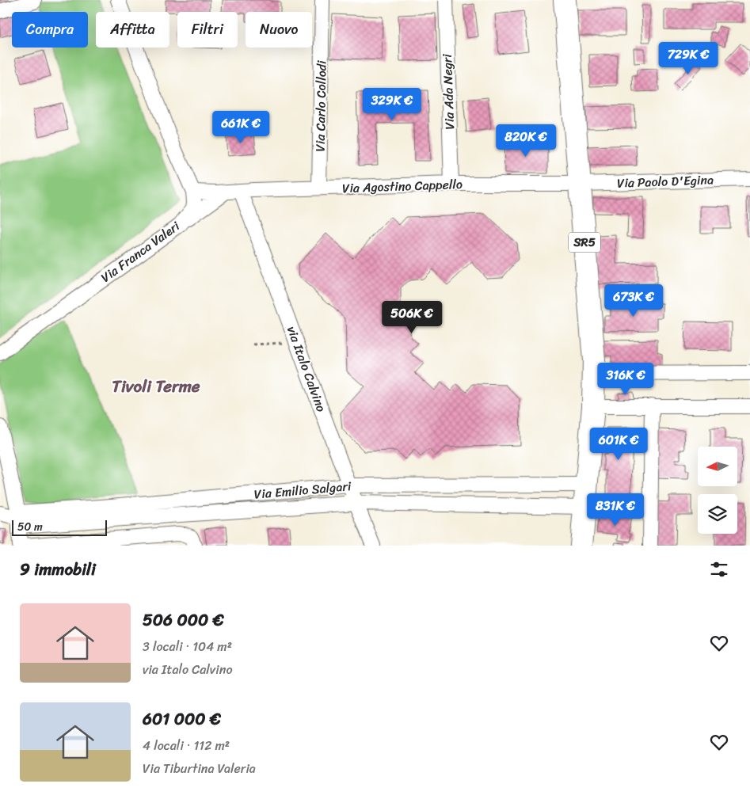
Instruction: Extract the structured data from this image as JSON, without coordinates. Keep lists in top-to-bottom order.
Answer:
{
  "streets": {
    "main road": ["SR5"],
    "street": [
      "Via Ada Negri",
      "Via Carlo Collodi",
      "Via Paolo D'Egina",
      "Via Agostino Cappello",
      "Via Franca Valeri",
      "via Italo Calvino",
      "Via Emilio Salgari"
    ]
  },
  "crossings": [
    ["Via Ada Negri", "Via Agostino Cappello"],
    ["Via Carlo Collodi", "Via Agostino Cappello"],
    ["Via Paolo D'Egina", "Via Agostino Cappello"],
    ["Via Paolo D'Egina", "SR5"],
    ["Via Agostino Cappello", "SR5"],
    ["Via Agostino Cappello", "Via Franca Valeri"],
    ["Via Agostino Cappello", "via Italo Calvino"],
    ["SR5", "Via Emilio Salgari"],
    ["via Italo Calvino", "Via Emilio Salgari"]
  ],
  "districts": ["Tivoli Terme"],
  "scale_bar": "50 m",
  "north": "left",
  "page": {
    "chip": [
      "Compra",
      "Affitta",
      "Filtri",
      "Nuovo"
    ],
    "price": [
      "729K €",
      "329K €",
      "661K €",
      "820K €",
      "673K €",
      "506K €",
      "316K €",
      "601K €",
      "831K €"
    ],
    "scale": "50 m",
    "heading": "9 immobili",
    "list": [
      {
        "name": "506 000 €",
        "note": "3 locali · 104 m² · via Italo Calvino"
      },
      {
        "name": "601 000 €",
        "note": "4 locali · 112 m² · Via Tiburtina Valeria"
      }
    ]
  }
}
